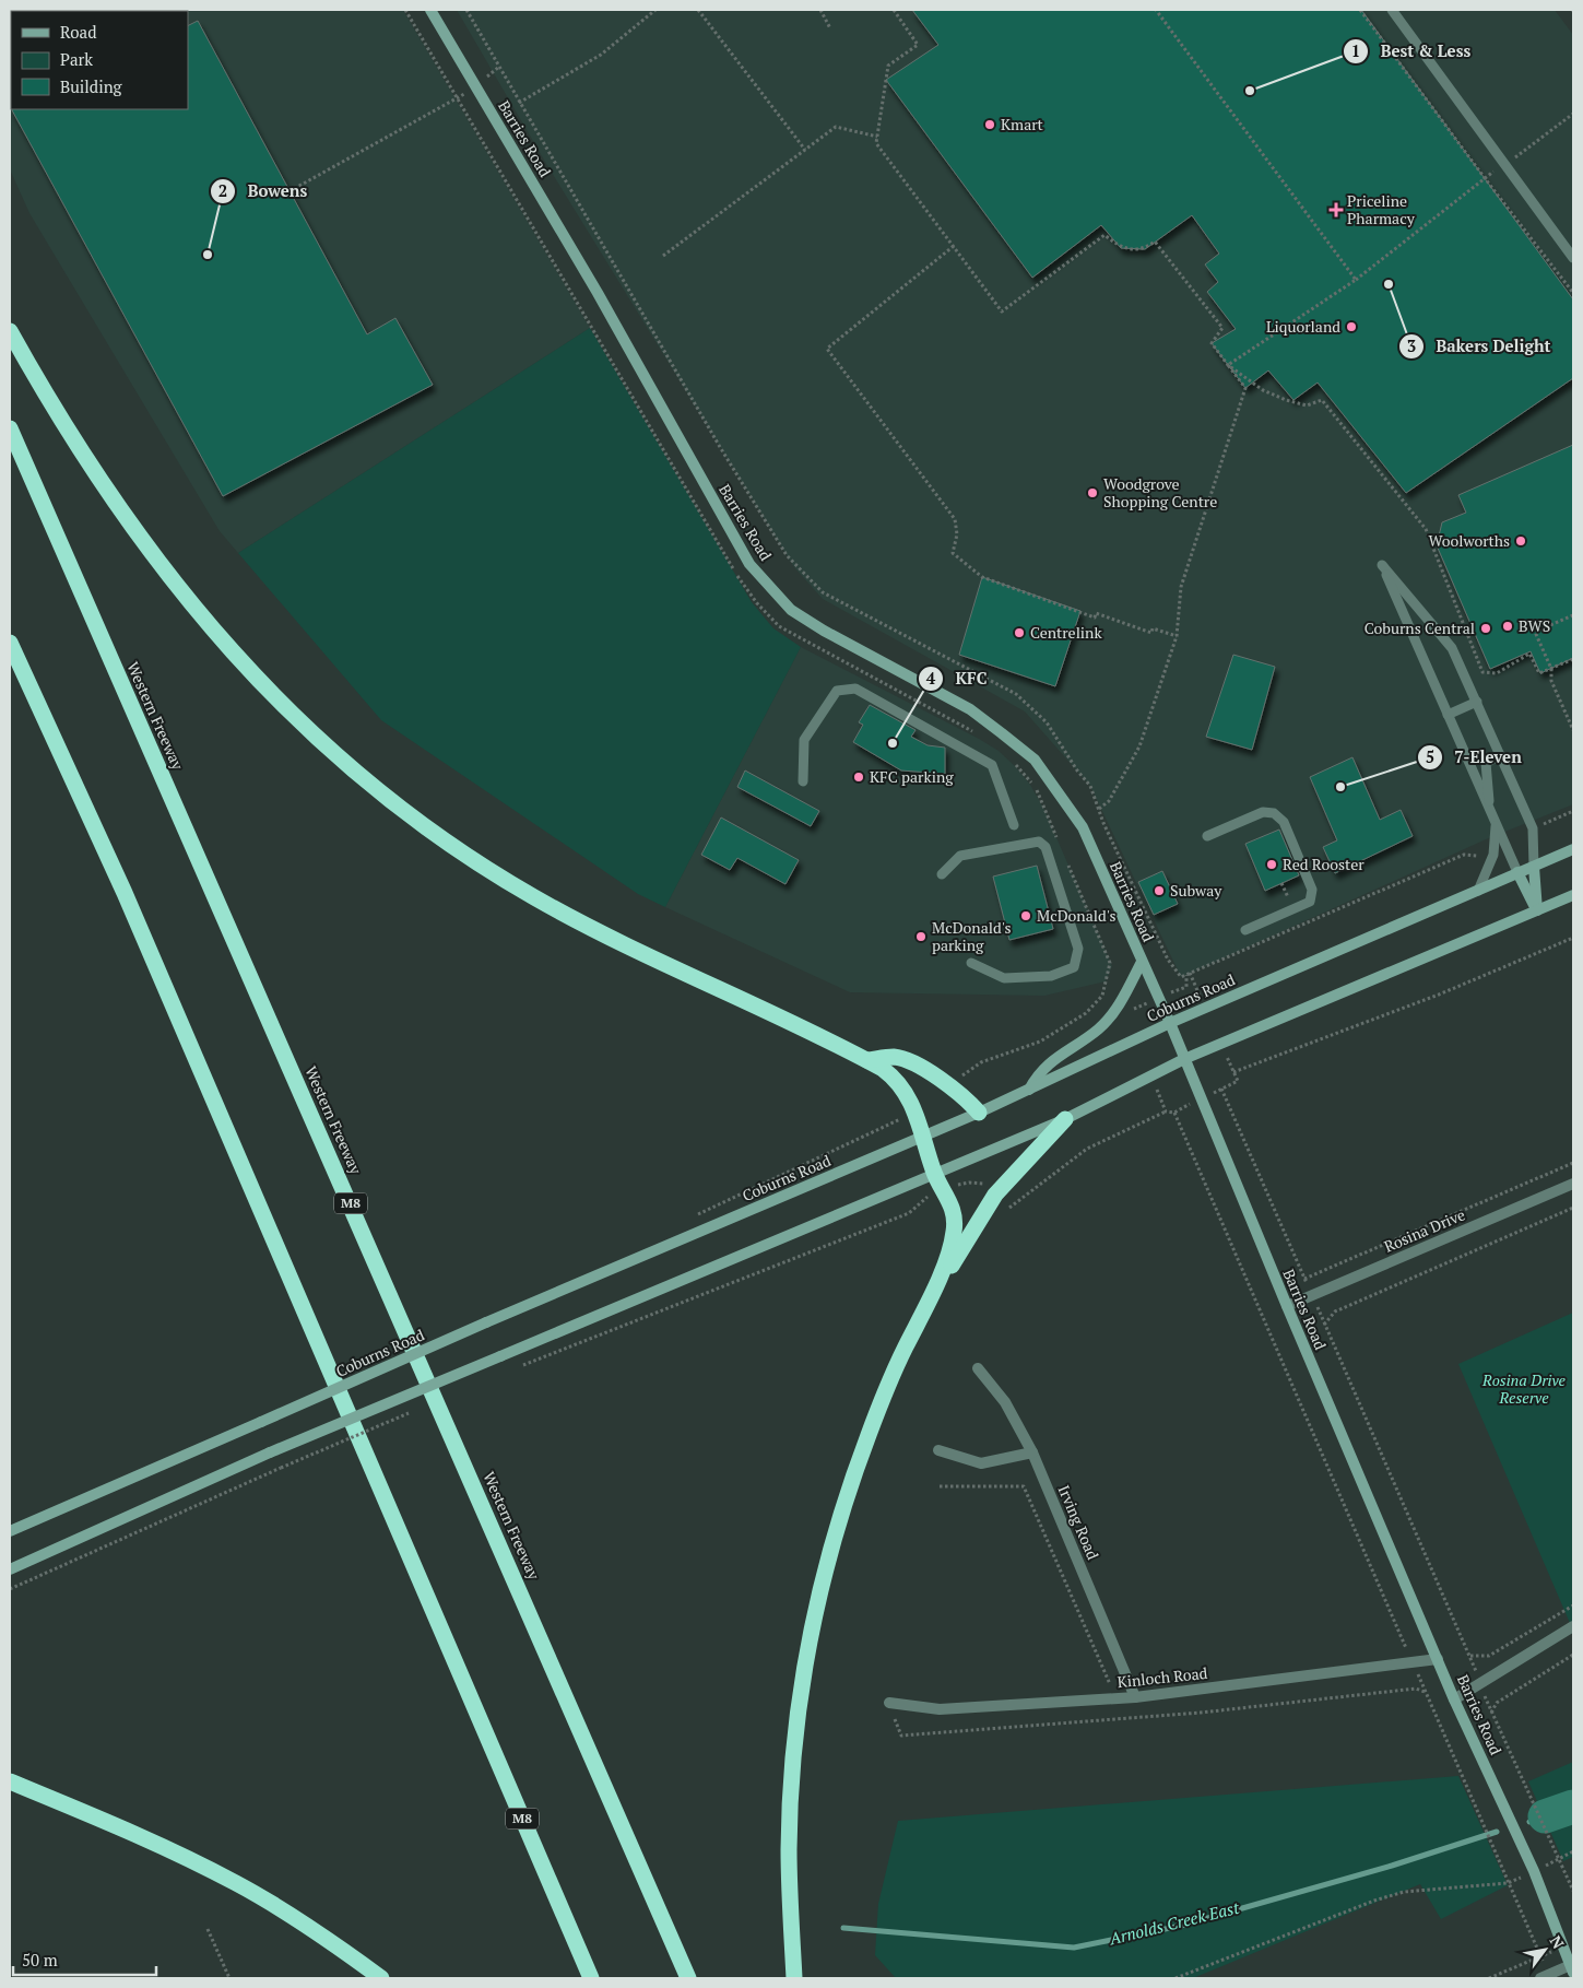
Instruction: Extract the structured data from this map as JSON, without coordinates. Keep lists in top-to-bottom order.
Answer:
{
  "streets": {
    "highway": ["Western Freeway", "M8"],
    "main road": ["Barries Road", "Coburns Road"],
    "street": ["Rosina Drive", "Irving Road", "Kinloch Road"]
  },
  "crossings": [
    ["Barries Road", "Coburns Road"],
    ["Barries Road", "Rosina Drive"],
    ["Barries Road", "Kinloch Road"],
    ["Irving Road", "Kinloch Road"]
  ],
  "water": ["Arnolds Creek East"],
  "parks": ["Rosina Drive Reserve"],
  "places": {
    "other": [
      "Best & Less",
      "Kmart",
      "Bowens",
      "Bakers Delight",
      "Liquorland",
      "Woodgrove Shopping Centre",
      "Woolworths",
      "BWS",
      "Coburns Central",
      "Centrelink",
      "KFC",
      "KFC parking",
      "7-Eleven",
      "Red Rooster",
      "Subway",
      "McDonald's",
      "McDonald's parking"
    ],
    "health": ["Priceline Pharmacy"]
  },
  "legend": ["Road", "Park", "Building"],
  "scale_bar": "50 m",
  "north": "top right"
}
